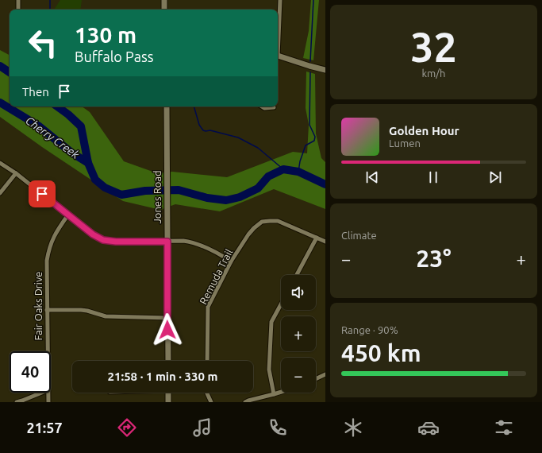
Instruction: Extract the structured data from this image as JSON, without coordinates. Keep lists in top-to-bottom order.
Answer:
{
  "streets": {
    "street": ["Jones Road", "Remuda Trail", "Fair Oaks Drive"]
  },
  "water": ["Cherry Creek"],
  "page": {
    "tile": [
      ["32", "km/h"],
      "Climate",
      ["Range · 90%", "450 km"]
    ],
    "turn": ["130 m", "Buffalo Pass"],
    "then": "Then",
    "song": ["Golden Hour", "Lumen"],
    "heat": ["−", "23°", "+"],
    "map_buttons": ["+", "−"],
    "limit": "40",
    "trip": "21:58 · 1 min · 330 m",
    "tabs": "21:57"
  }
}
